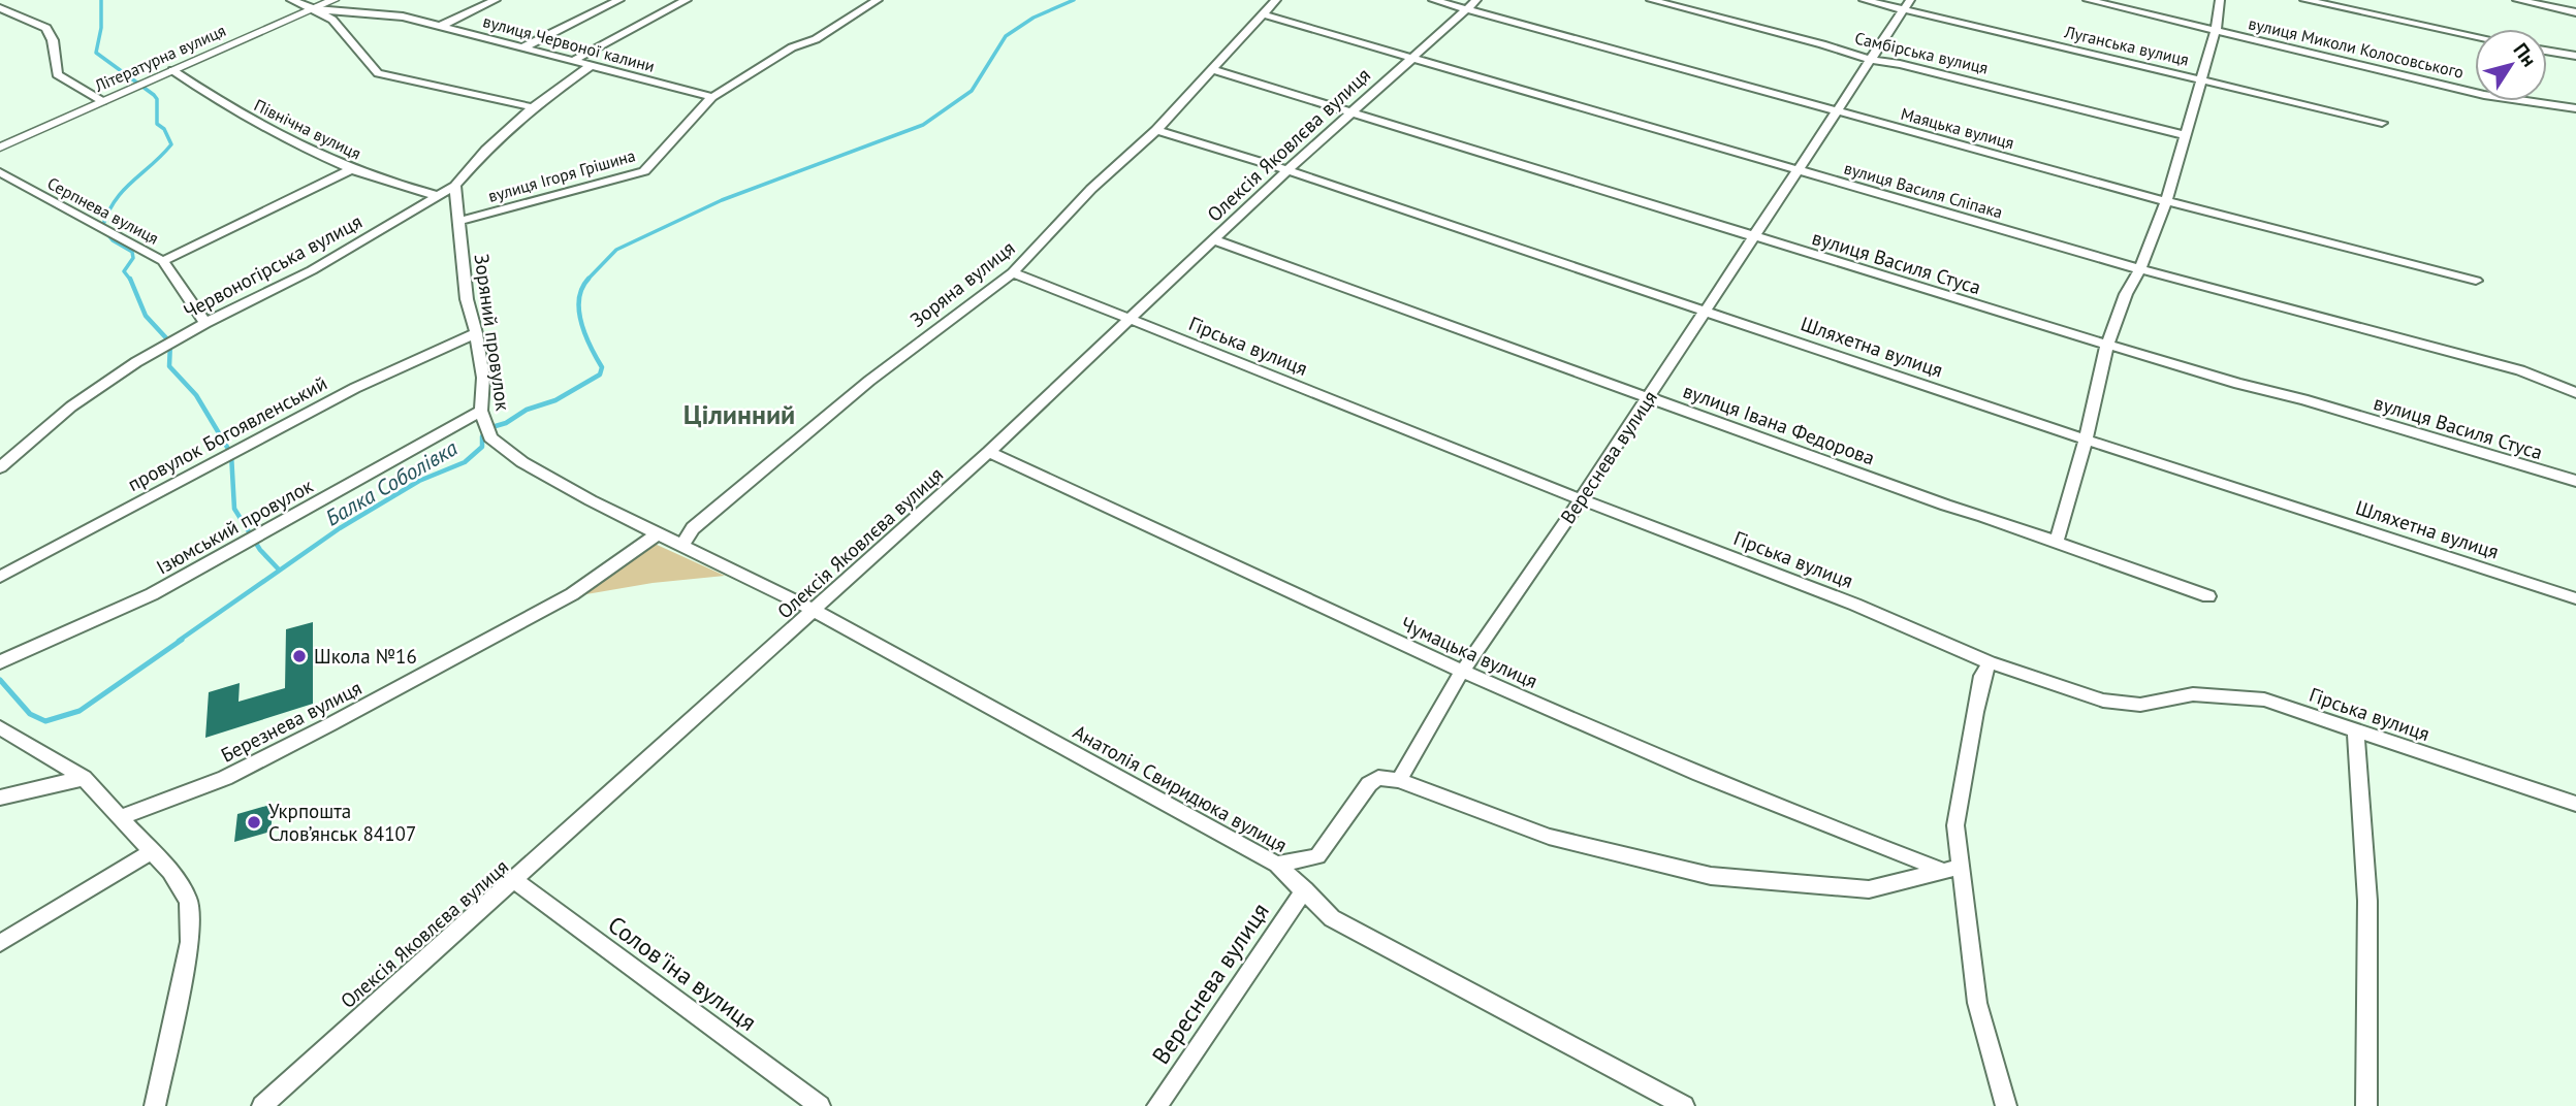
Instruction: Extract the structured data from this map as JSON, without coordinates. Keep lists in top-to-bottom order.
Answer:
{
  "streets": {
    "street": [
      "вулиця Червоної калини",
      "Луганська вулиця",
      "вулиця Миколи Колосовського",
      "Самбірська вулиця",
      "Літературна вулиця",
      "Маяцька вулиця",
      "Північна вулиця",
      "Олексія Яковлєва вулиця",
      "вулиця Ігоря Грішина",
      "вулиця Василя Сліпака",
      "Серпнева вулиця",
      "вулиця Василя Стуса",
      "Червоногірська вулиця",
      "Зоряна вулиця",
      "Зоряний провулок",
      "Гірська вулиця",
      "Шляхетна вулиця",
      "вулиця Івана Федорова",
      "провулок Богоявленський",
      "Вереснева вулиця",
      "Ізюмський провулок",
      "Чумацька вулиця",
      "Березнева вулиця",
      "Анатолія Свиридюка вулиця",
      "Солов'їна вулиця"
    ]
  },
  "crossings": [
    ["вулиця Червоної калини", "Літературна вулиця"],
    ["вулиця Червоної калини", "вулиця Ігоря Грішина"],
    ["вулиця Червоної калини", "Червоногірська вулиця"],
    ["Луганська вулиця", "Вереснева вулиця"],
    ["Самбірська вулиця", "Вереснева вулиця"],
    ["Літературна вулиця", "Північна вулиця"],
    ["Маяцька вулиця", "Олексія Яковлєва вулиця"],
    ["Маяцька вулиця", "Вереснева вулиця"],
    ["Північна вулиця", "Червоногірська вулиця"],
    ["Олексія Яковлєва вулиця", "вулиця Василя Сліпака"],
    ["Олексія Яковлєва вулиця", "вулиця Василя Стуса"],
    ["Олексія Яковлєва вулиця", "Гірська вулиця"],
    ["Олексія Яковлєва вулиця", "Шляхетна вулиця"],
    ["Олексія Яковлєва вулиця", "вулиця Івана Федорова"],
    ["Олексія Яковлєва вулиця", "Чумацька вулиця"],
    ["Олексія Яковлєва вулиця", "Анатолія Свиридюка вулиця"],
    ["Олексія Яковлєва вулиця", "Солов'їна вулиця"],
    ["вулиця Ігоря Грішина", "Зоряний провулок"],
    ["вулиця Василя Сліпака", "Зоряна вулиця"],
    ["вулиця Василя Сліпака", "Вереснева вулиця"],
    ["Серпнева вулиця", "Червоногірська вулиця"],
    ["вулиця Василя Стуса", "Зоряна вулиця"],
    ["вулиця Василя Стуса", "Вереснева вулиця"],
    ["Червоногірська вулиця", "Зоряний провулок"],
    ["Зоряна вулиця", "Зоряний провулок"],
    ["Зоряна вулиця", "Гірська вулиця"],
    ["Зоряна вулиця", "Шляхетна вулиця"],
    ["Зоряна вулиця", "Анатолія Свиридюка вулиця"],
    ["Зоряний провулок", "провулок Богоявленський"],
    ["Зоряний провулок", "Ізюмський провулок"],
    ["Зоряний провулок", "Березнева вулиця"],
    ["Зоряний провулок", "Анатолія Свиридюка вулиця"],
    ["Гірська вулиця", "Вереснева вулиця"],
    ["Шляхетна вулиця", "Вереснева вулиця"],
    ["вулиця Івана Федорова", "Вереснева вулиця"],
    ["Вереснева вулиця", "Чумацька вулиця"],
    ["Вереснева вулиця", "Анатолія Свиридюка вулиця"]
  ],
  "districts": ["Цілинний"],
  "water": ["Балка Соболівка"],
  "places": ["Школа №16", "Укрпошта Слов’янськ 84107"],
  "north": "top right"
}
